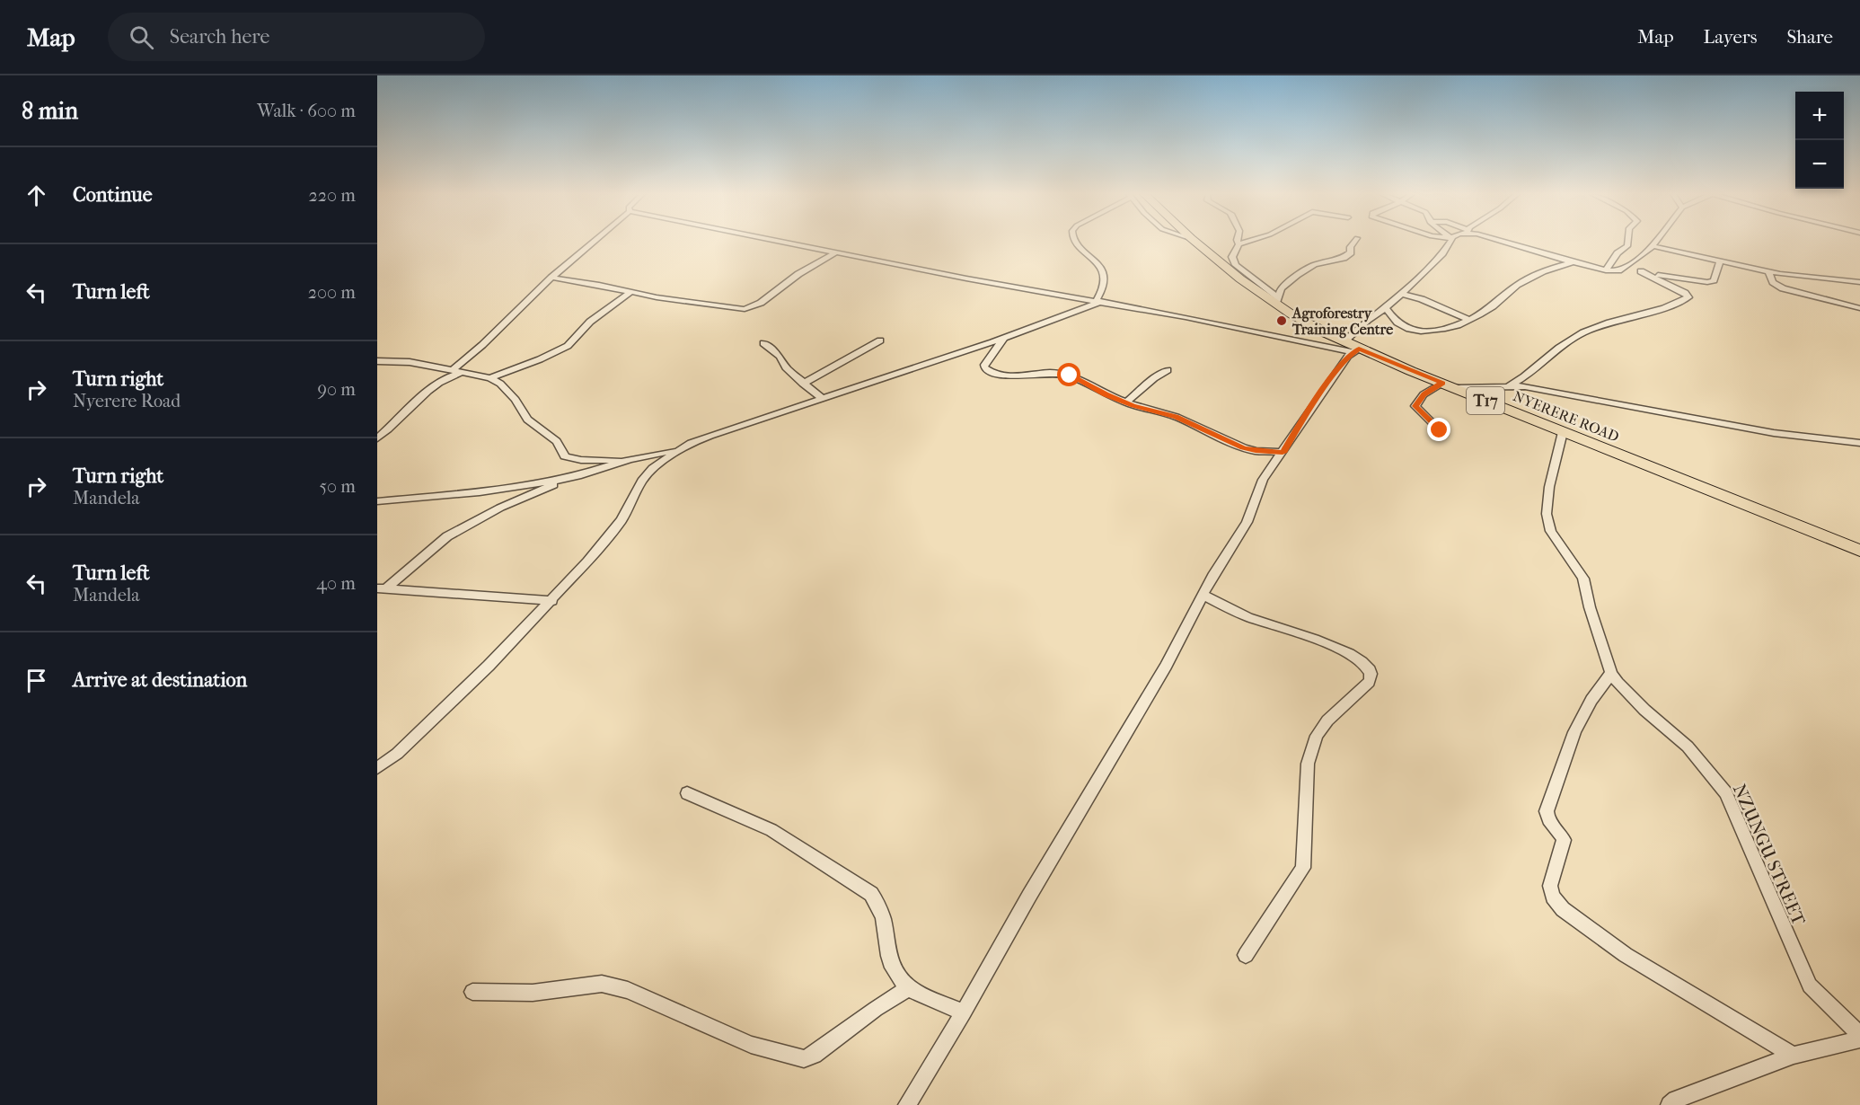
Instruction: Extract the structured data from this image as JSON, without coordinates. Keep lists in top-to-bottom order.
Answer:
{
  "streets": {
    "main road": ["T17", "NYERERE ROAD"],
    "street": ["NZUNGU STREET"]
  },
  "crossings": [
    ["NYERERE ROAD", "NZUNGU STREET"]
  ],
  "places": ["Agroforestry Training Centre"],
  "page": {
    "header": "Map",
    "search": "Search here",
    "nav": ["Map", "Layers", "Share"],
    "heading": ["8 min", "Walk · 600 m"],
    "map_buttons": ["+", "−"],
    "list": [
      ["Continue", "220 m"],
      ["Turn left", "200 m"],
      ["Turn right", "Nyerere Road", "90 m"],
      ["Turn right", "Mandela", "50 m"],
      ["Turn left", "Mandela", "40 m"],
      "Arrive at destination"
    ]
  }
}
